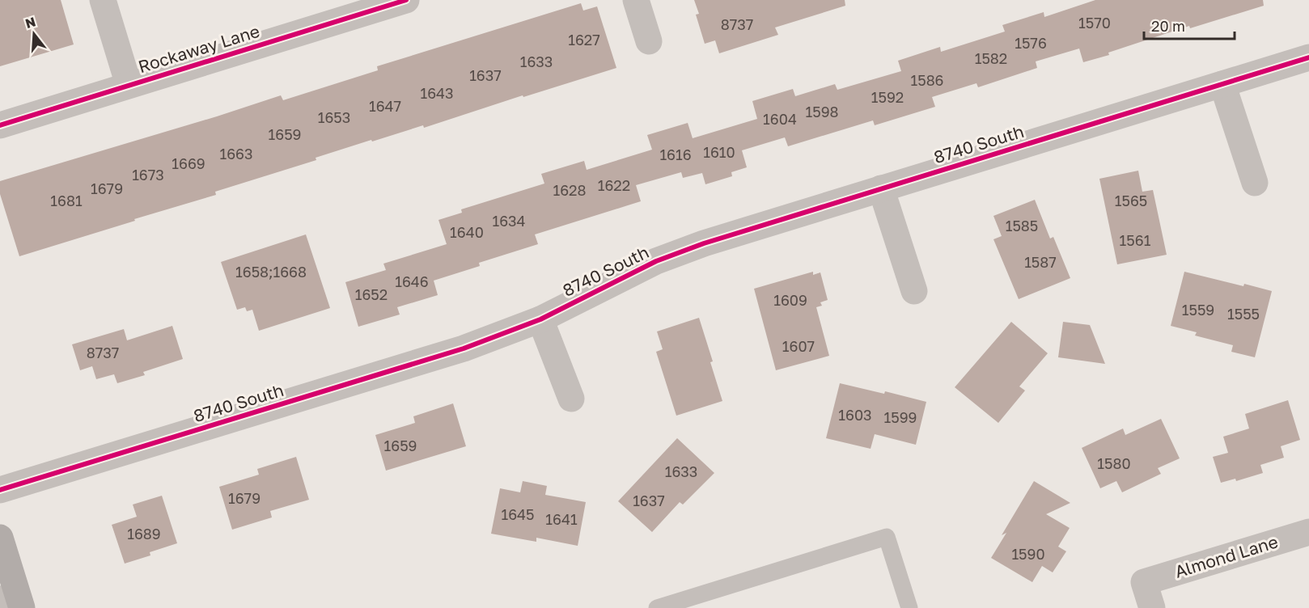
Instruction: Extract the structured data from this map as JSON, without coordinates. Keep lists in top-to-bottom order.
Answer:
{
  "streets": {
    "street": ["Rockaway Lane", "8740 South", "Almond Lane"]
  },
  "house_numbers": [
    "1570",
    "8737",
    "1627",
    "1576",
    "1582",
    "1633",
    "1637",
    "1586",
    "1643",
    "1592",
    "1647",
    "1598",
    "1653",
    "1604",
    "1659",
    "1610",
    "1663",
    "1616",
    "1669",
    "1673",
    "1622",
    "1679",
    "1628",
    "1681",
    "1565",
    "1634",
    "1585",
    "1640",
    "1561",
    "1587",
    "1658;1668",
    "1646",
    "1652",
    "1609",
    "1559",
    "1555",
    "1607",
    "8737",
    "1603",
    "1599",
    "1659",
    "1580",
    "1633",
    "1679",
    "1637",
    "1645",
    "1641",
    "1689",
    "1590"
  ],
  "scale_bar": "20 m",
  "north": "top"
}
